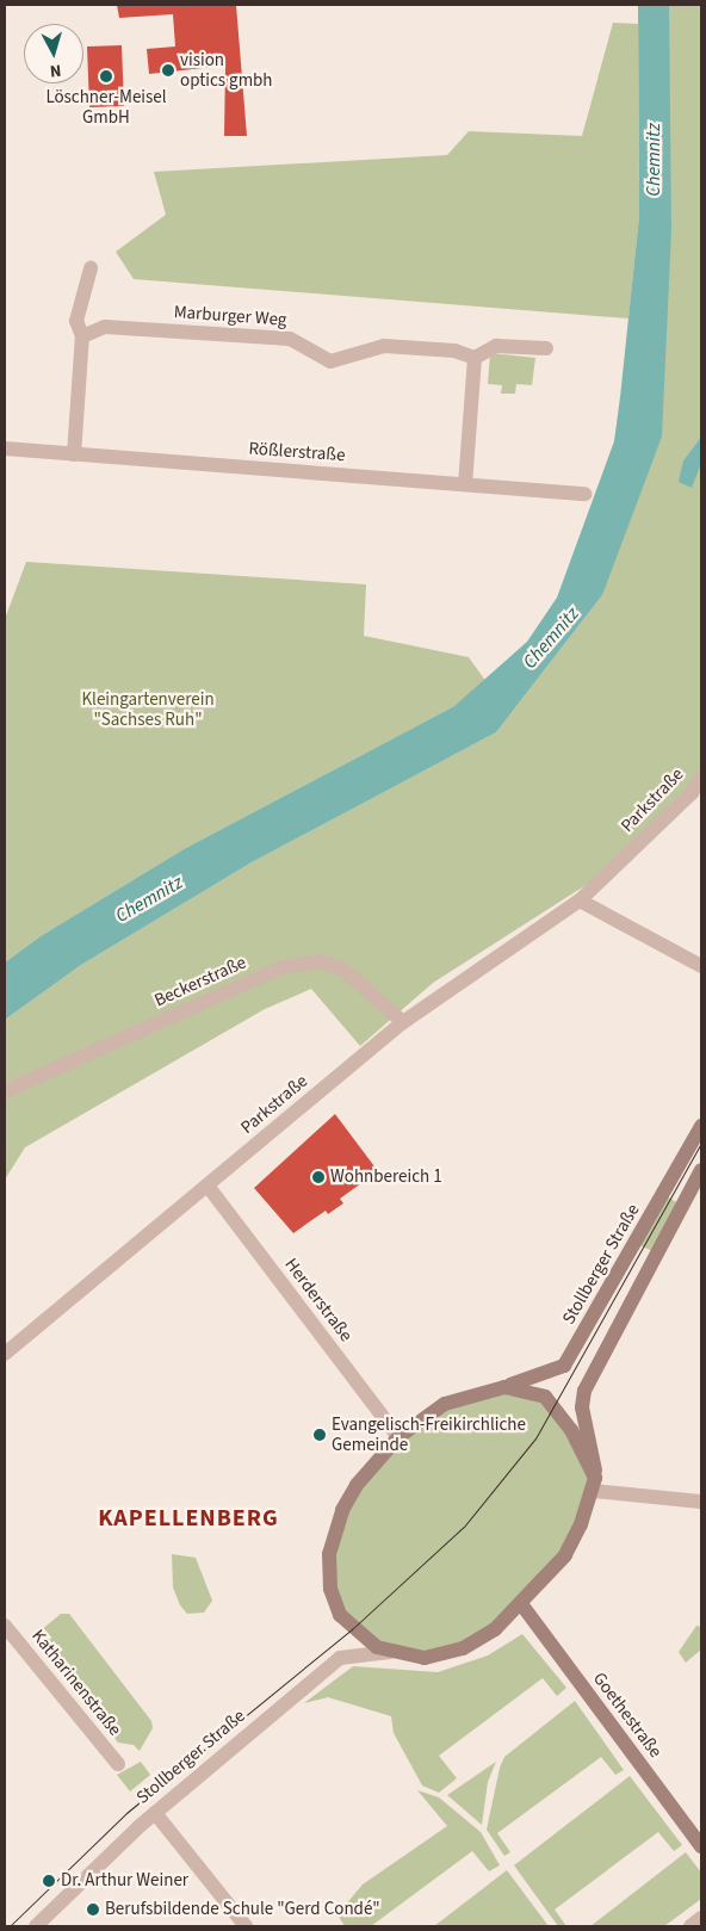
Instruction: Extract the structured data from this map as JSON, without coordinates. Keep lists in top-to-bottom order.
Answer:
{
  "streets": {
    "main road": ["Stollberger Straße", "Goethestraße"],
    "street": [
      "Marburger Weg",
      "Rößlerstraße",
      "Parkstraße",
      "Beckerstraße",
      "Herderstraße",
      "Katharinenstraße"
    ]
  },
  "crossings": [
    ["Parkstraße", "Beckerstraße"],
    ["Parkstraße", "Herderstraße"],
    ["Stollberger Straße", "Herderstraße"],
    ["Stollberger Straße", "Goethestraße"]
  ],
  "districts": ["KAPELLENBERG"],
  "water": ["Chemnitz"],
  "parks": ["Kleingartenverein \"Sachses Ruh\""],
  "places": [
    "vision optics gmbh",
    "Löschner-Meisel GmbH",
    "Wohnbereich 1",
    "Evangelisch-Freikirchliche Gemeinde",
    "Dr. Arthur Weiner",
    "Berufsbildende Schule \"Gerd Condé\""
  ],
  "north": "bottom"
}
